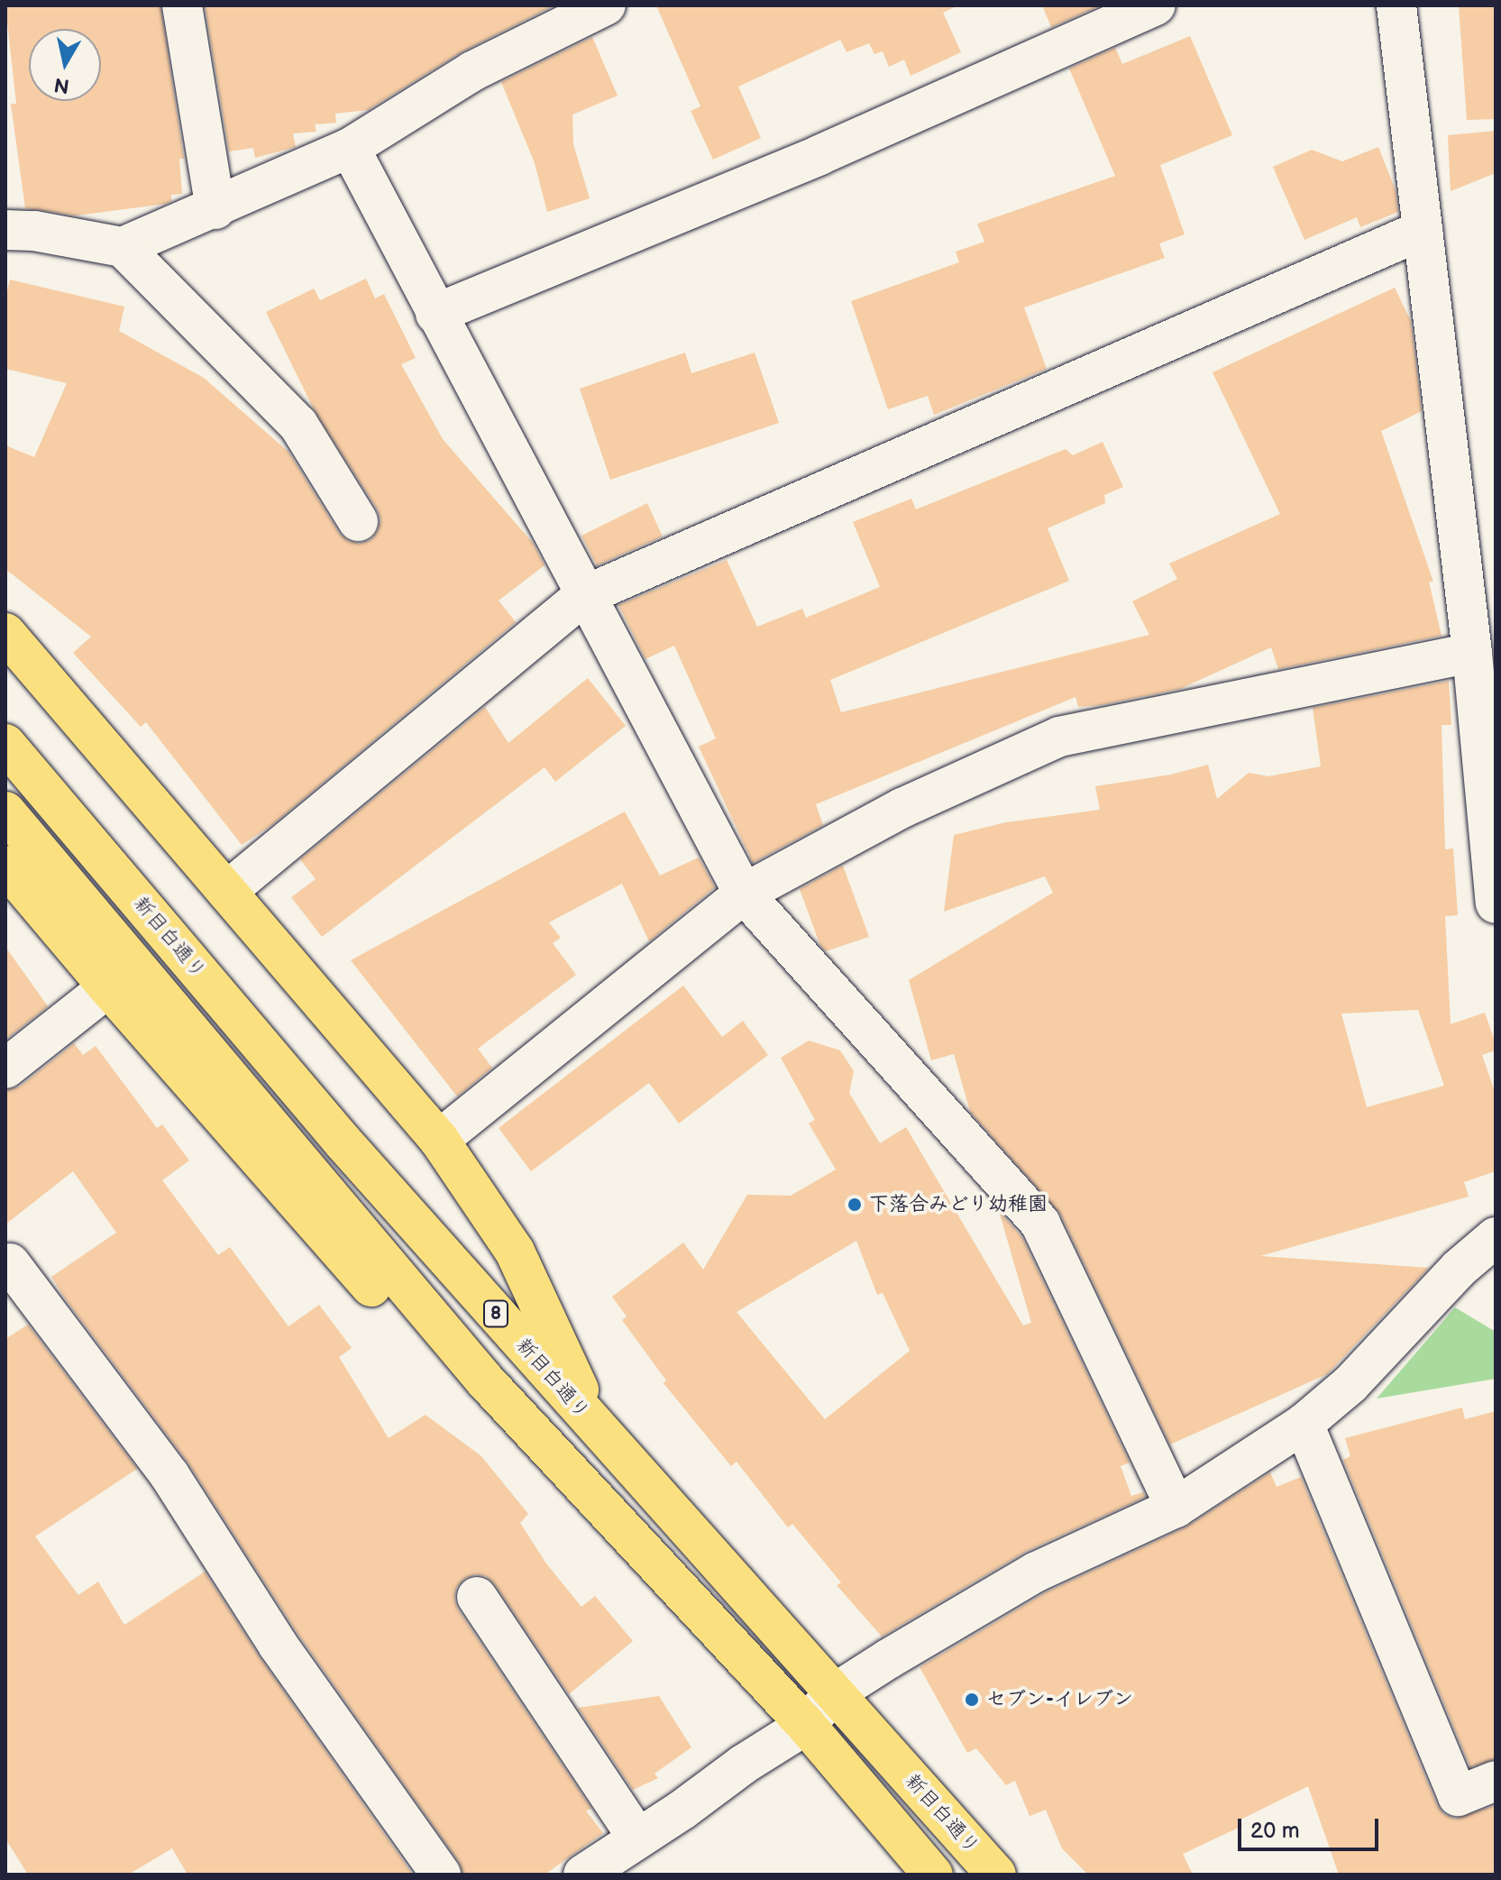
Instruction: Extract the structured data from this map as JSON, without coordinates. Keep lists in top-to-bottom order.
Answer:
{
  "streets": {
    "main road": ["新目白通り", "8"]
  },
  "places": ["下落合みどり幼稚園", "セブン-イレブン"],
  "scale_bar": "20 m",
  "north": "bottom"
}
